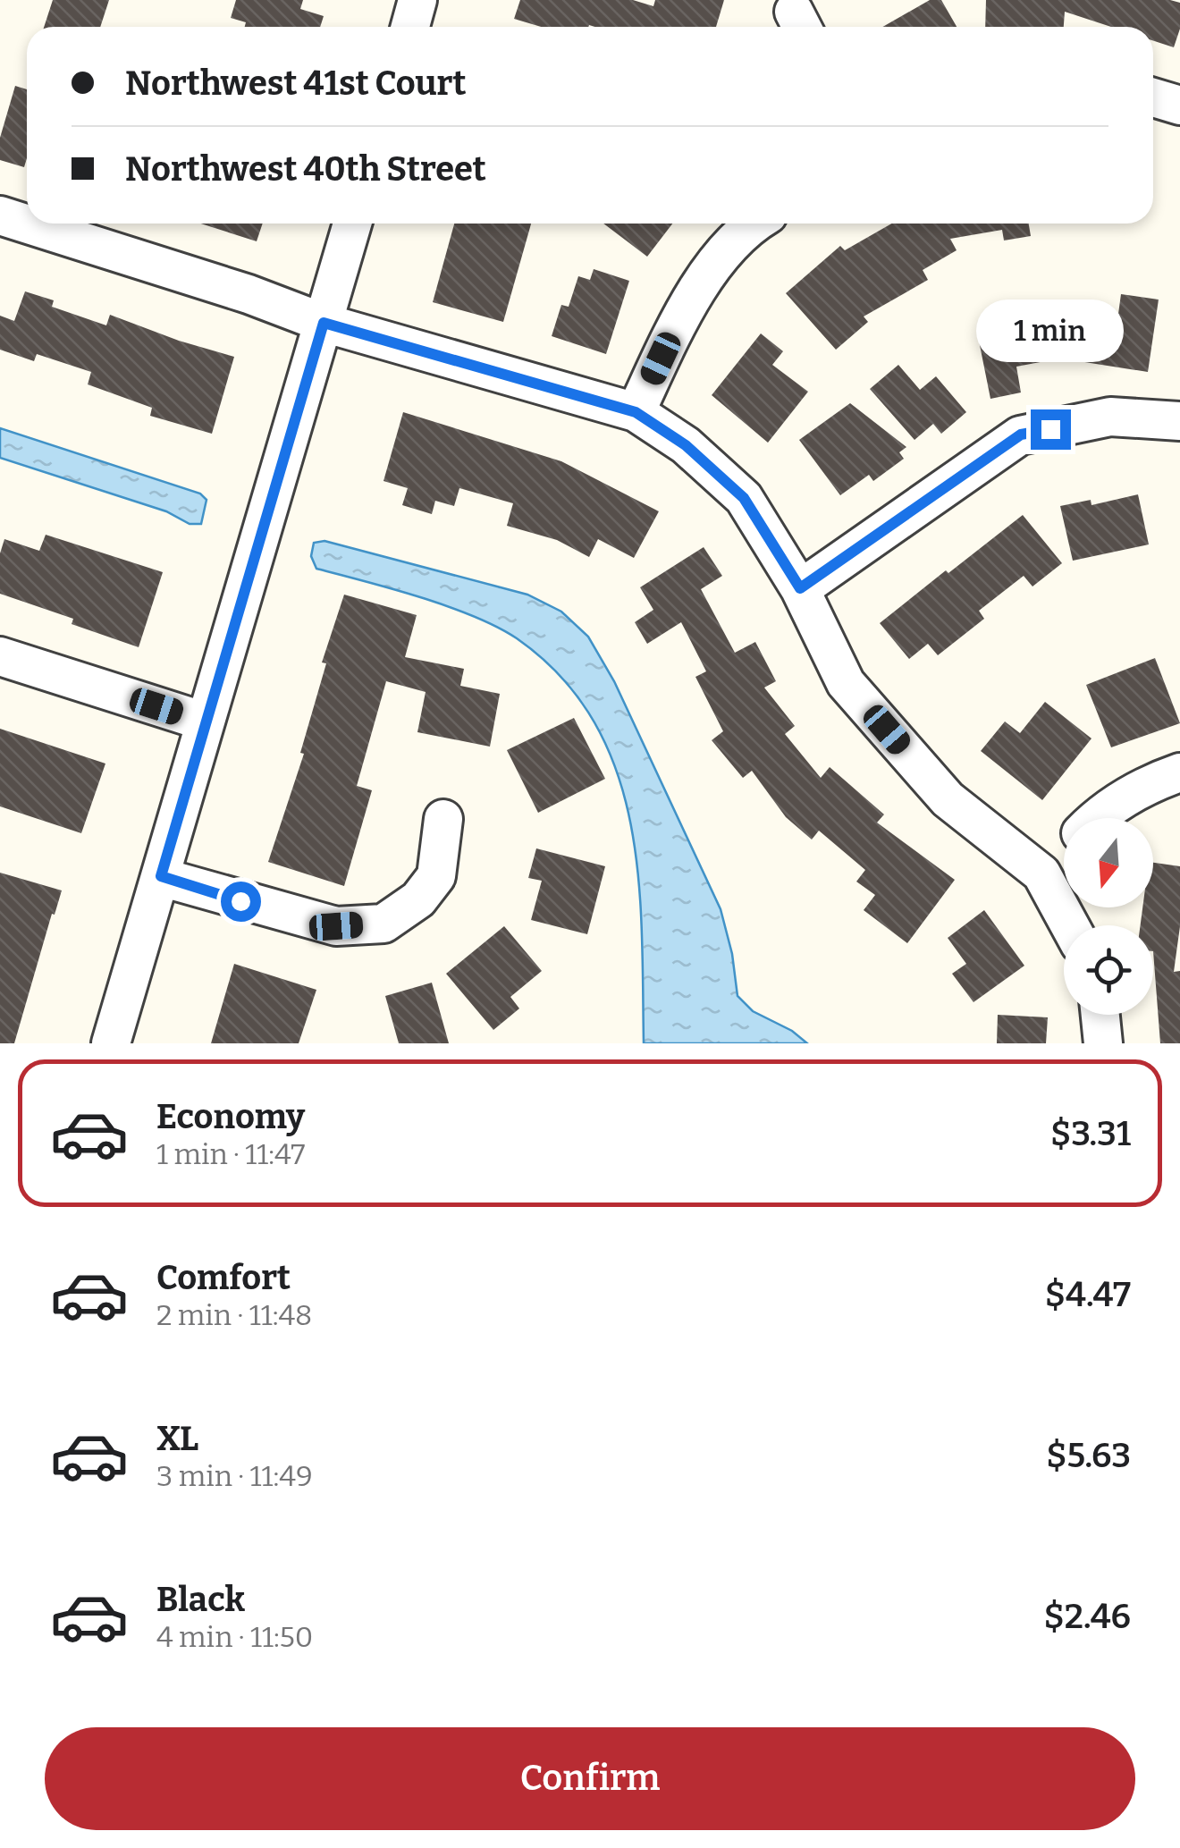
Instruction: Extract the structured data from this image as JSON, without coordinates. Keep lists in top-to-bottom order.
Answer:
{
  "north": "bottom",
  "page": {
    "banner": ["Northwest 41st Court", "Northwest 40th Street"],
    "bubble": "1 min",
    "list": [
      {
        "name": "Economy",
        "note": "1 min · 11:47",
        "value": "$3.31"
      },
      {
        "name": "Comfort",
        "note": "2 min · 11:48",
        "value": "$4.47"
      },
      {
        "name": "XL",
        "note": "3 min · 11:49",
        "value": "$5.63"
      },
      {
        "name": "Black",
        "note": "4 min · 11:50",
        "value": "$2.46"
      }
    ],
    "buttons": "Confirm"
  }
}
